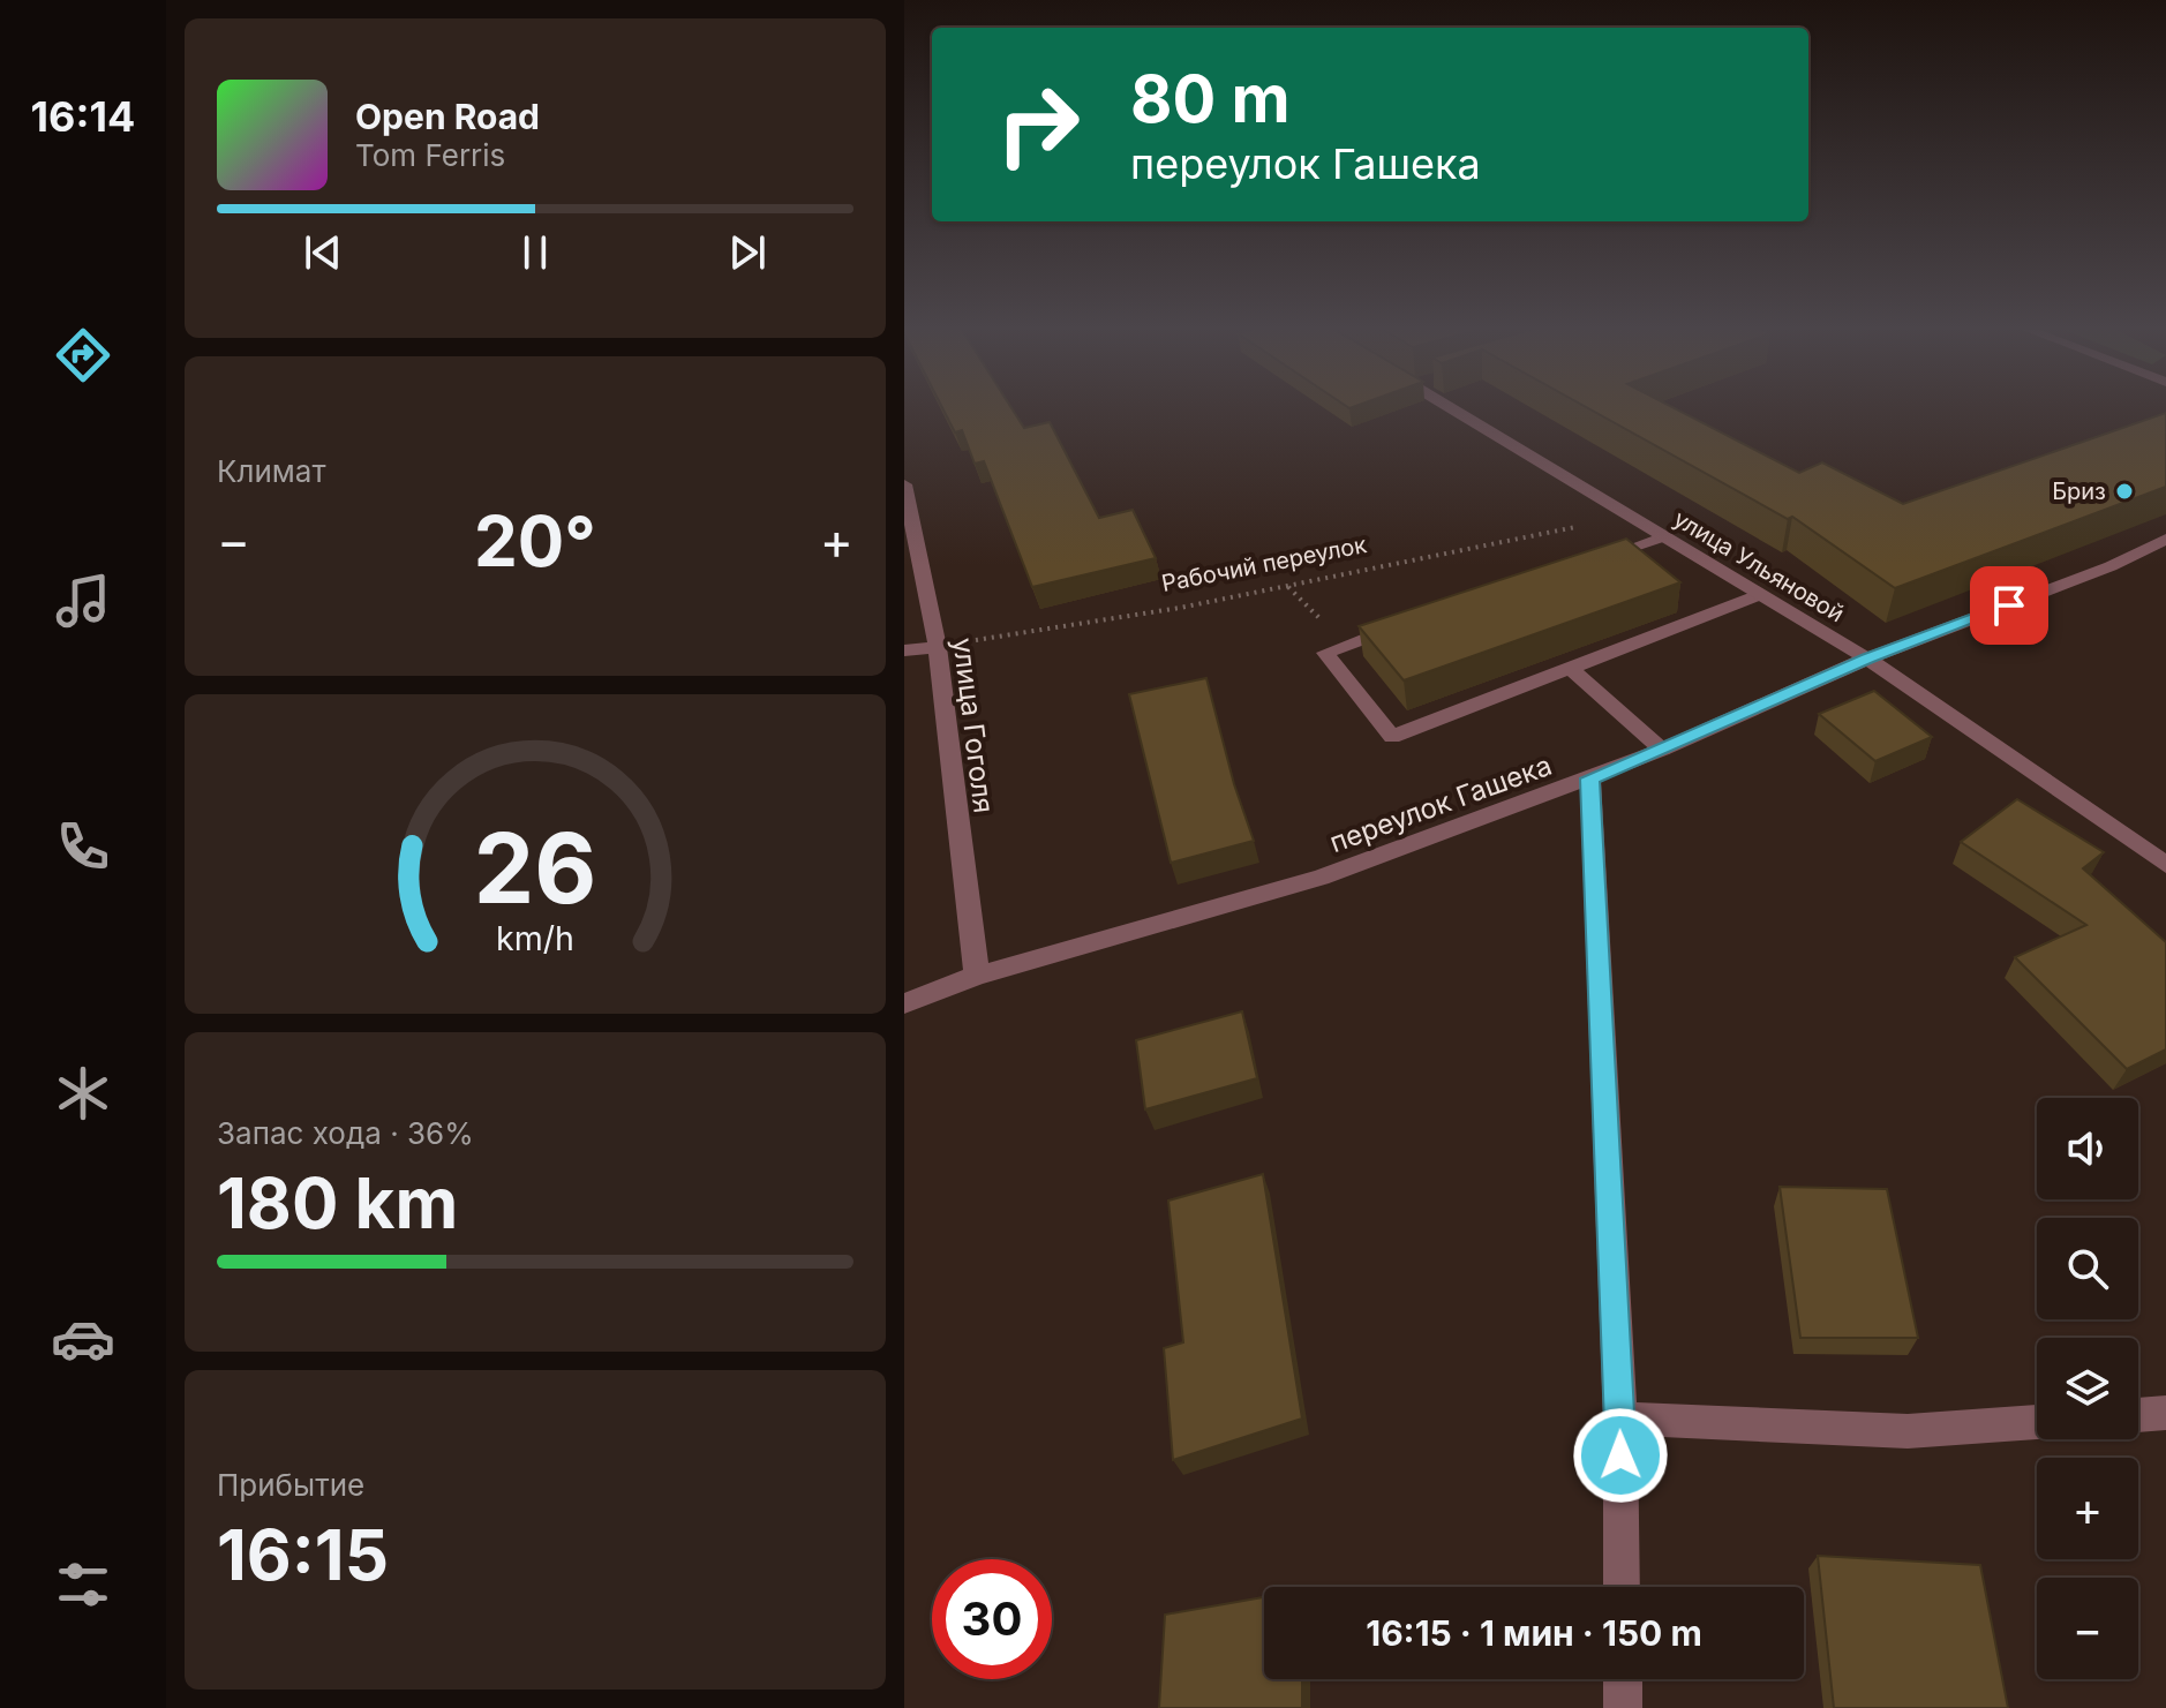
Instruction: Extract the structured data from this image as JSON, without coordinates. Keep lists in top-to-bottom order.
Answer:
{
  "streets": {
    "street": ["улица Ульяновой", "улица Гоголя", "переулок Гашека"],
    "path": ["Рабочий переулок"]
  },
  "crossings": [
    ["Рабочий переулок", "улица Ульяновой"],
    ["Рабочий переулок", "улица Гоголя"],
    ["улица Ульяновой", "переулок Гашека"],
    ["улица Гоголя", "переулок Гашека"]
  ],
  "places": ["Бриз"],
  "page": {
    "tabs": "16:14",
    "turn": ["80 m", "переулок Гашека"],
    "song": ["Open Road", "Tom Ferris"],
    "tile": [
      "Климат",
      ["Запас хода · 36%", "180 km"],
      ["Прибытие", "16:15"]
    ],
    "heat": ["−", "20°", "+"],
    "map_buttons": ["+", "−"],
    "limit": "30",
    "trip": "16:15 · 1 мин · 150 m",
    "gauge": ["26", "km/h"]
  }
}
